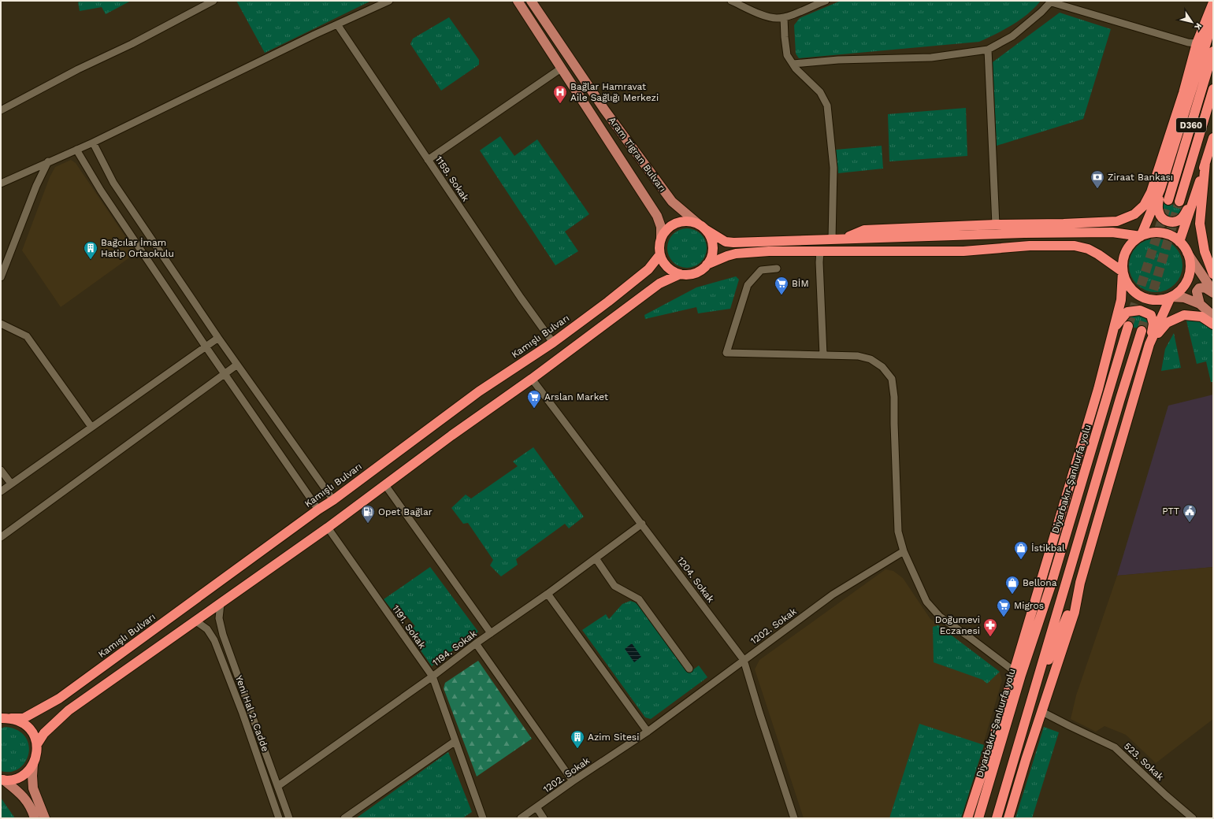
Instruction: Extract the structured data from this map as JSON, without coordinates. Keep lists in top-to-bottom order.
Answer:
{
  "streets": {
    "highway": ["D360", "Kamışlı Bulvarı", "Diyarbakır-Şanlıurfa yolu"],
    "main road": ["Aram Tigran Bulvarı"],
    "street": [
      "1159. Sokak",
      "1204. Sokak",
      "1202. Sokak",
      "1191. Sokak",
      "1194. Sokak",
      "Yeni Hal 2. Cadde",
      "523. Sokak"
    ]
  },
  "crossings": [
    ["Aram Tigran Bulvarı", "Kamışlı Bulvarı"],
    ["1159. Sokak", "Kamışlı Bulvarı"],
    ["1204. Sokak", "1202. Sokak"],
    ["1204. Sokak", "1194. Sokak"],
    ["1191. Sokak", "1194. Sokak"]
  ],
  "places": {
    "hospital": ["Bağlar Hamravat Aile Sağlığı Merkezi"],
    "bank": ["Ziraat Bankası"],
    "building": ["Bağcılar İmam Hatip Ortaokulu", "Azim Sitesi"],
    "supermarket": ["BİM", "Arslan Market", "Migros"],
    "public building": ["PTT"],
    "fuel station": ["Opet Bağlar"],
    "shop": ["İstikbal", "Bellona"],
    "pharmacy": ["Doğumevi Eczanesi"]
  },
  "north": "bottom right"
}
